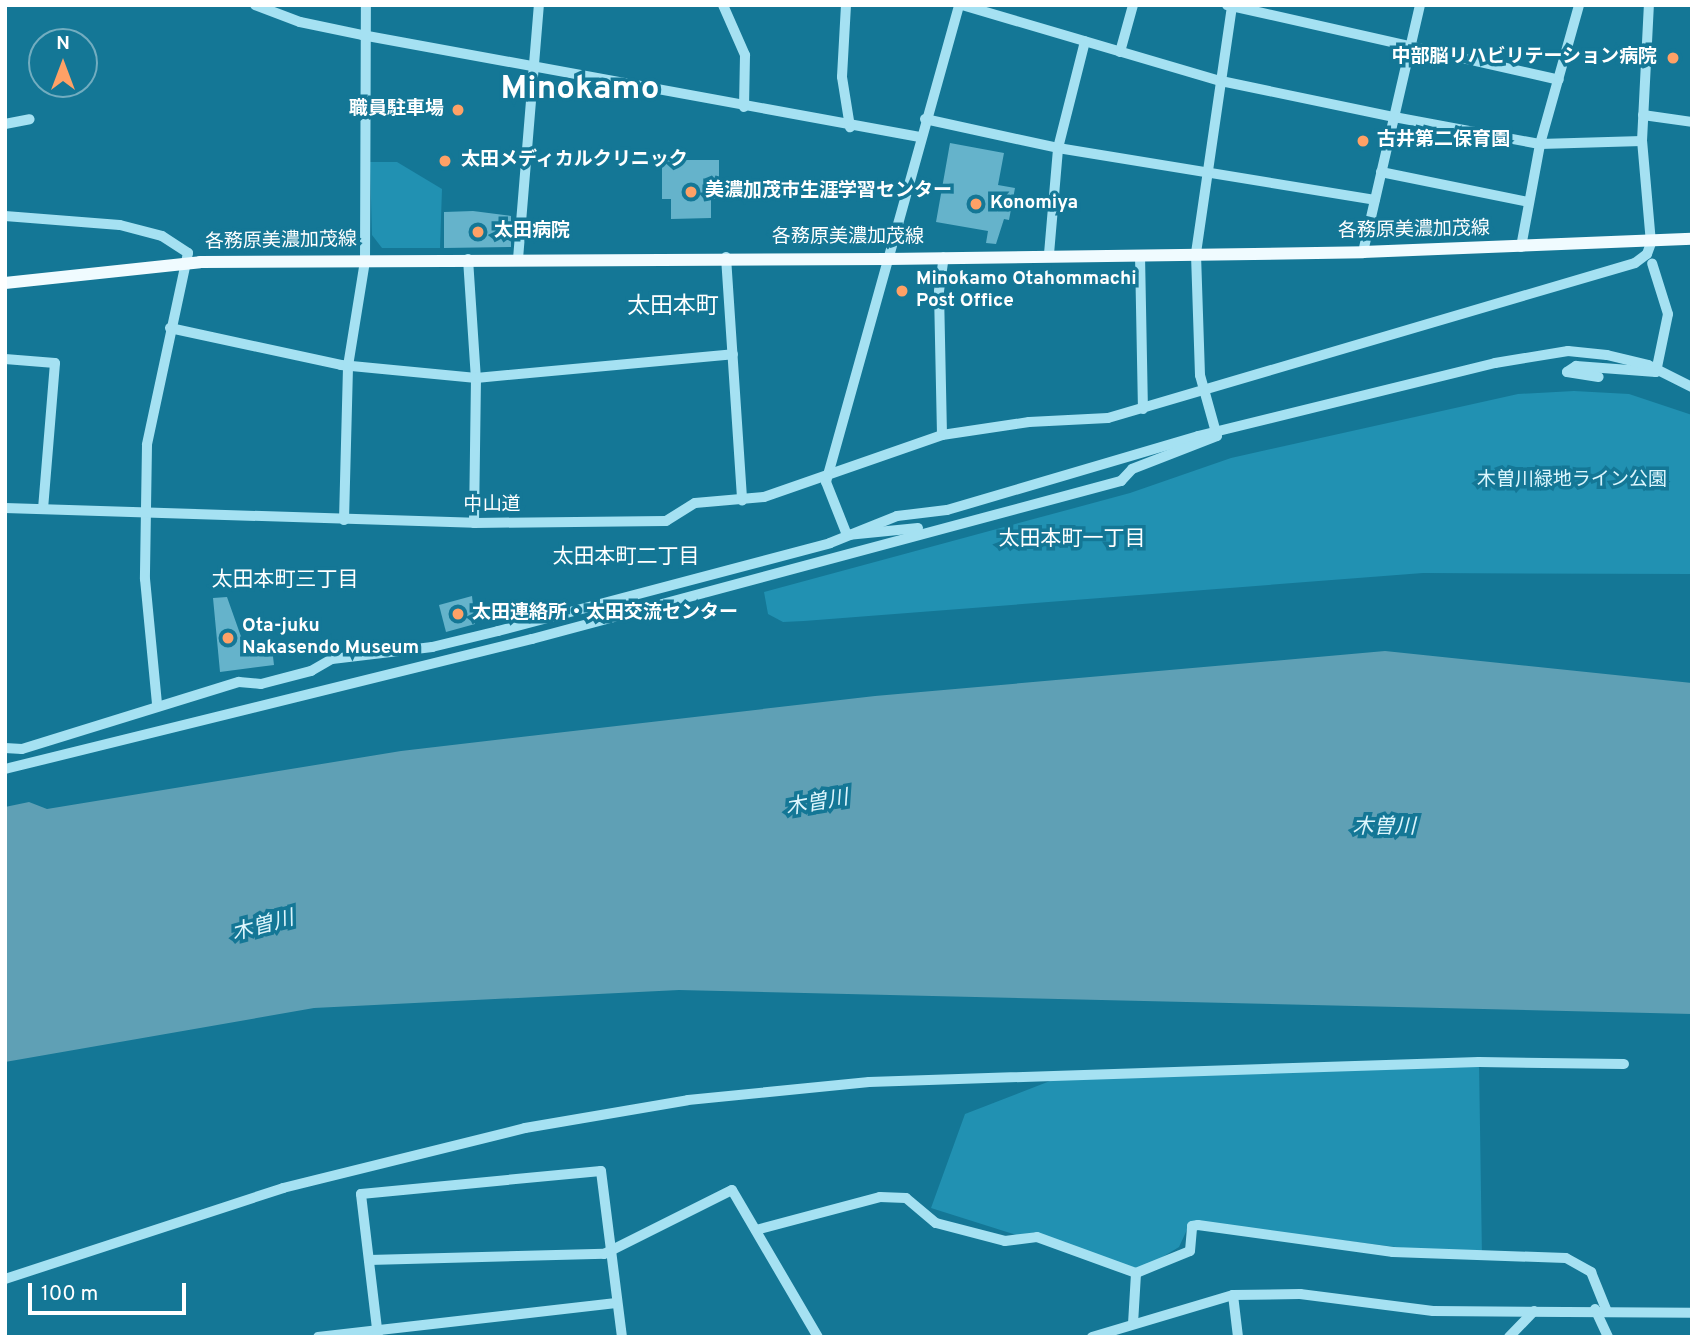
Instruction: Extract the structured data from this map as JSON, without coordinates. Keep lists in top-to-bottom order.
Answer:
{
  "streets": {
    "main road": ["各務原美濃加茂線"],
    "street": ["中山道"]
  },
  "crossings": [
    ["各務原美濃加茂線", "中山道"]
  ],
  "districts": [
    "Minokamo",
    "太田本町",
    "太田本町一丁目",
    "太田本町二丁目",
    "太田本町三丁目"
  ],
  "water": ["木曽川"],
  "parks": ["木曽川緑地ライン公園"],
  "places": [
    "中部脳リハビリテーション病院",
    "職員駐車場",
    "古井第二保育園",
    "太田メディカルクリニック",
    "美濃加茂市生涯学習センター",
    "Konomiya",
    "太田病院",
    "Minokamo Otahommachi Post Office",
    "太田連絡所・太田交流センター",
    "Ota-juku Nakasendo Museum"
  ],
  "scale_bar": "100 m",
  "north": "top"
}
